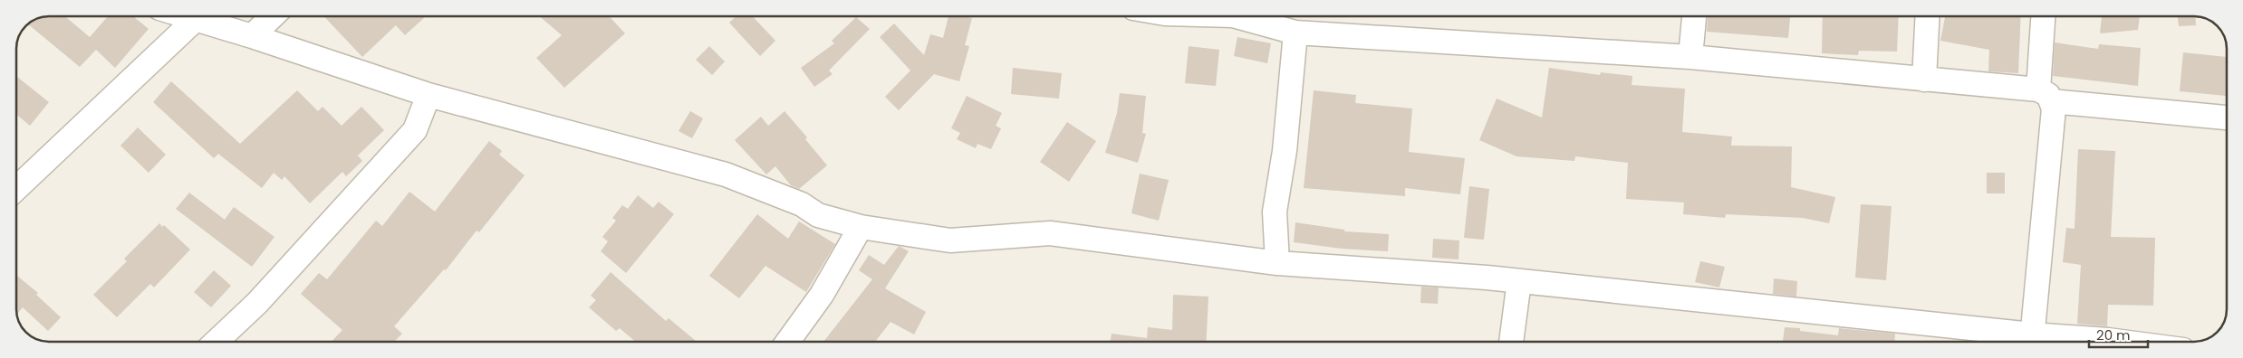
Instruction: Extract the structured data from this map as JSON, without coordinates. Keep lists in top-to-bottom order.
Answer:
{
  "scale_bar": "20 m"
}
